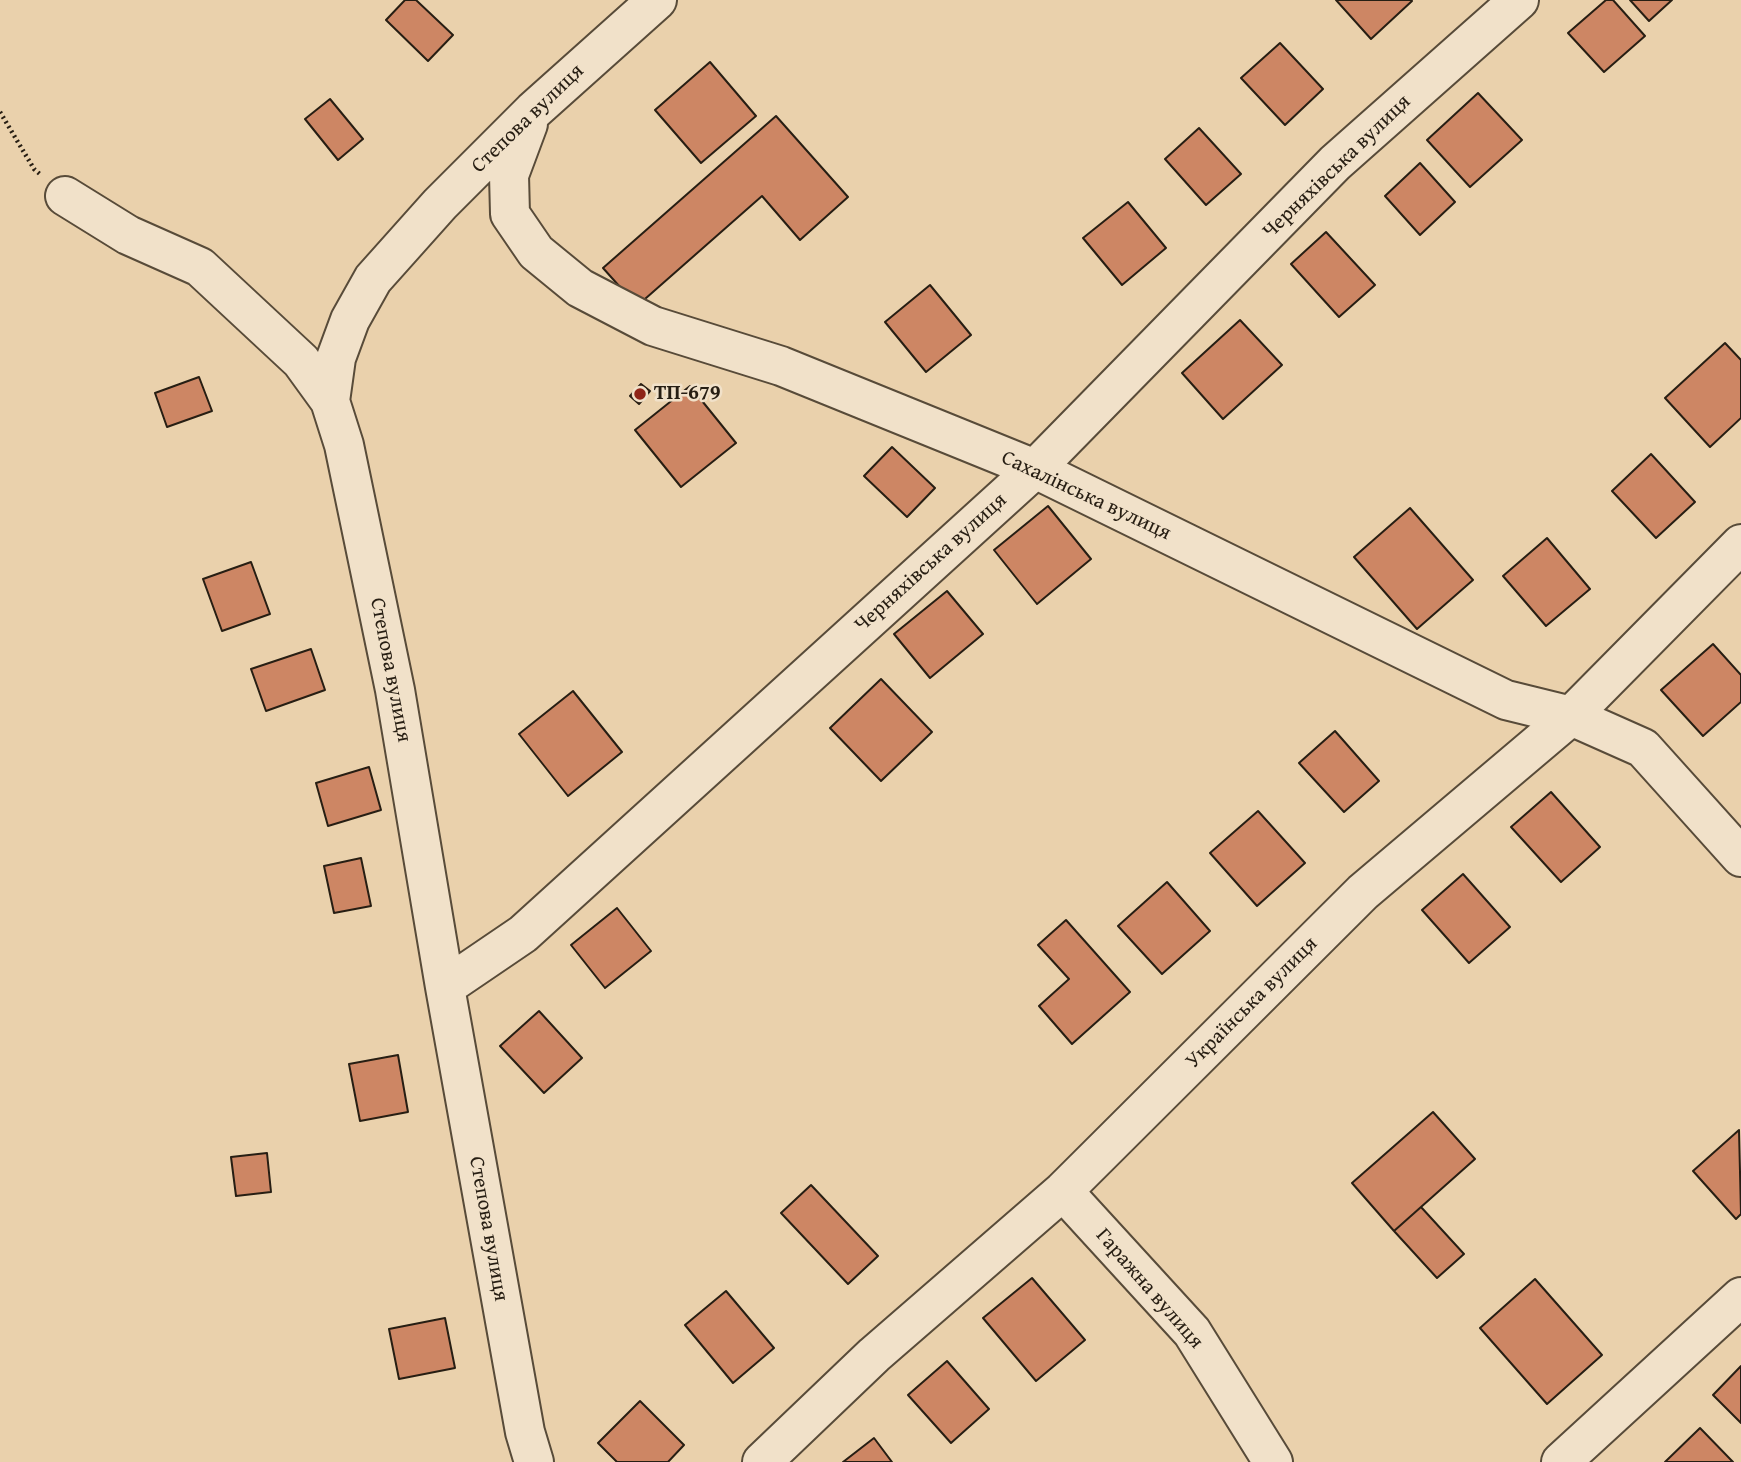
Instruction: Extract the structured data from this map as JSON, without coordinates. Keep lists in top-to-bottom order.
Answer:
{
  "streets": {
    "street": [
      "Степова вулиця",
      "Черняхівська вулиця",
      "Сахалінська вулиця",
      "Українська вулиця",
      "Гаражна вулиця"
    ]
  },
  "crossings": [
    ["Степова вулиця", "Черняхівська вулиця"],
    ["Степова вулиця", "Сахалінська вулиця"],
    ["Черняхівська вулиця", "Сахалінська вулиця"],
    ["Сахалінська вулиця", "Українська вулиця"],
    ["Українська вулиця", "Гаражна вулиця"]
  ],
  "places": ["ТП-679"]
}
